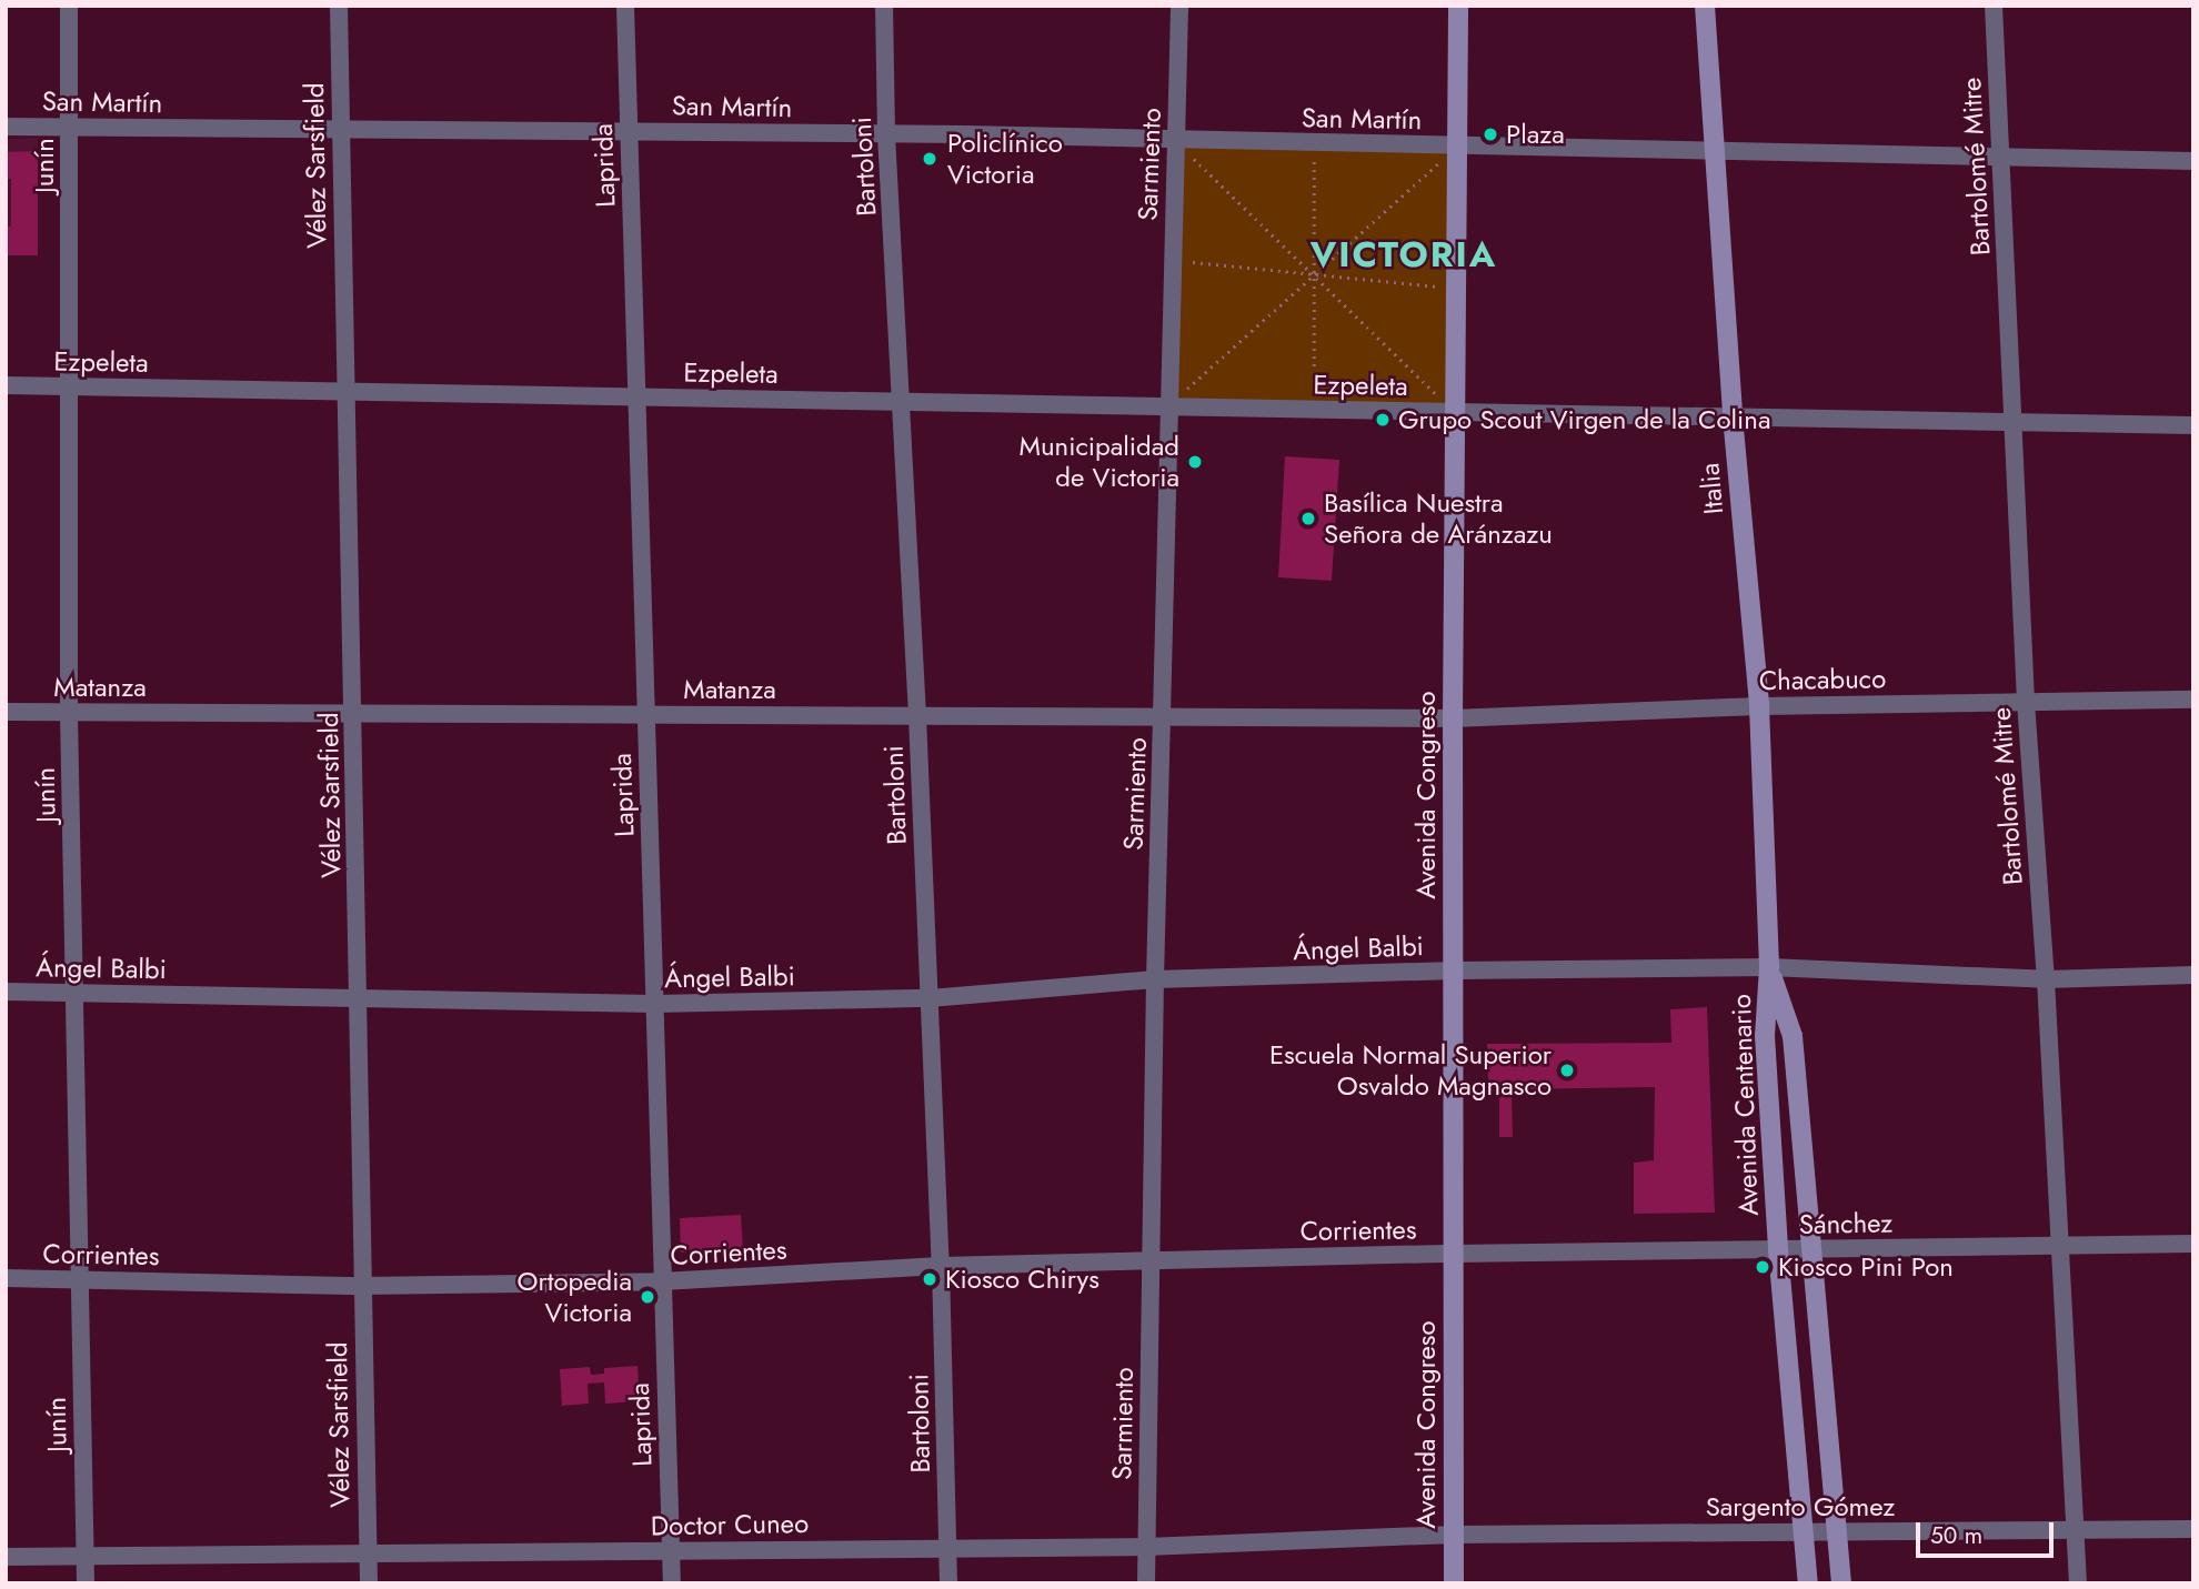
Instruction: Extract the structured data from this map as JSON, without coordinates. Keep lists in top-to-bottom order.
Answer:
{
  "streets": {
    "street": [
      "San Martín",
      "Sarmiento",
      "Junín",
      "Vélez Sarsfield",
      "Laprida",
      "Bartoloni",
      "Bartolomé Mitre",
      "Ezpeleta",
      "Italia",
      "Chacabuco",
      "Matanza",
      "Avenida Congreso",
      "Ángel Balbi",
      "Avenida Centenario",
      "Sánchez",
      "Corrientes",
      "Sargento Gómez",
      "Doctor Cuneo"
    ]
  },
  "crossings": [
    ["San Martín", "Sarmiento"],
    ["San Martín", "Junín"],
    ["San Martín", "Vélez Sarsfield"],
    ["San Martín", "Laprida"],
    ["San Martín", "Bartoloni"],
    ["San Martín", "Bartolomé Mitre"],
    ["San Martín", "Italia"],
    ["San Martín", "Avenida Congreso"],
    ["Sarmiento", "Ezpeleta"],
    ["Sarmiento", "Matanza"],
    ["Sarmiento", "Ángel Balbi"],
    ["Sarmiento", "Corrientes"],
    ["Sarmiento", "Doctor Cuneo"],
    ["Junín", "Ezpeleta"],
    ["Junín", "Matanza"],
    ["Junín", "Ángel Balbi"],
    ["Junín", "Corrientes"],
    ["Junín", "Doctor Cuneo"],
    ["Vélez Sarsfield", "Ezpeleta"],
    ["Vélez Sarsfield", "Matanza"],
    ["Vélez Sarsfield", "Ángel Balbi"],
    ["Vélez Sarsfield", "Corrientes"],
    ["Vélez Sarsfield", "Doctor Cuneo"],
    ["Laprida", "Ezpeleta"],
    ["Laprida", "Matanza"],
    ["Laprida", "Ángel Balbi"],
    ["Laprida", "Corrientes"],
    ["Laprida", "Doctor Cuneo"],
    ["Bartoloni", "Ezpeleta"],
    ["Bartoloni", "Matanza"],
    ["Bartoloni", "Ángel Balbi"],
    ["Bartoloni", "Corrientes"],
    ["Bartoloni", "Doctor Cuneo"],
    ["Bartolomé Mitre", "Ezpeleta"],
    ["Bartolomé Mitre", "Chacabuco"],
    ["Bartolomé Mitre", "Ángel Balbi"],
    ["Bartolomé Mitre", "Sánchez"],
    ["Bartolomé Mitre", "Sargento Gómez"],
    ["Ezpeleta", "Italia"],
    ["Ezpeleta", "Avenida Congreso"],
    ["Italia", "Chacabuco"],
    ["Italia", "Ángel Balbi"],
    ["Italia", "Avenida Centenario"],
    ["Chacabuco", "Matanza"],
    ["Chacabuco", "Avenida Congreso"],
    ["Matanza", "Avenida Congreso"],
    ["Avenida Congreso", "Ángel Balbi"],
    ["Avenida Congreso", "Sánchez"],
    ["Avenida Congreso", "Corrientes"],
    ["Avenida Congreso", "Sargento Gómez"],
    ["Avenida Congreso", "Doctor Cuneo"],
    ["Ángel Balbi", "Avenida Centenario"],
    ["Avenida Centenario", "Sánchez"],
    ["Avenida Centenario", "Sargento Gómez"],
    ["Sánchez", "Corrientes"],
    ["Sargento Gómez", "Doctor Cuneo"]
  ],
  "districts": ["VICTORIA"],
  "places": [
    "Plaza",
    "Policlínico Victoria",
    "Grupo Scout Virgen de la Colina",
    "Municipalidad de Victoria",
    "Basílica Nuestra Señora de Aránzazu",
    "Escuela Normal Superior Osvaldo Magnasco",
    "Kiosco Pini Pon",
    "Kiosco Chirys",
    "Ortopedia Victoria"
  ],
  "scale_bar": "50 m"
}
